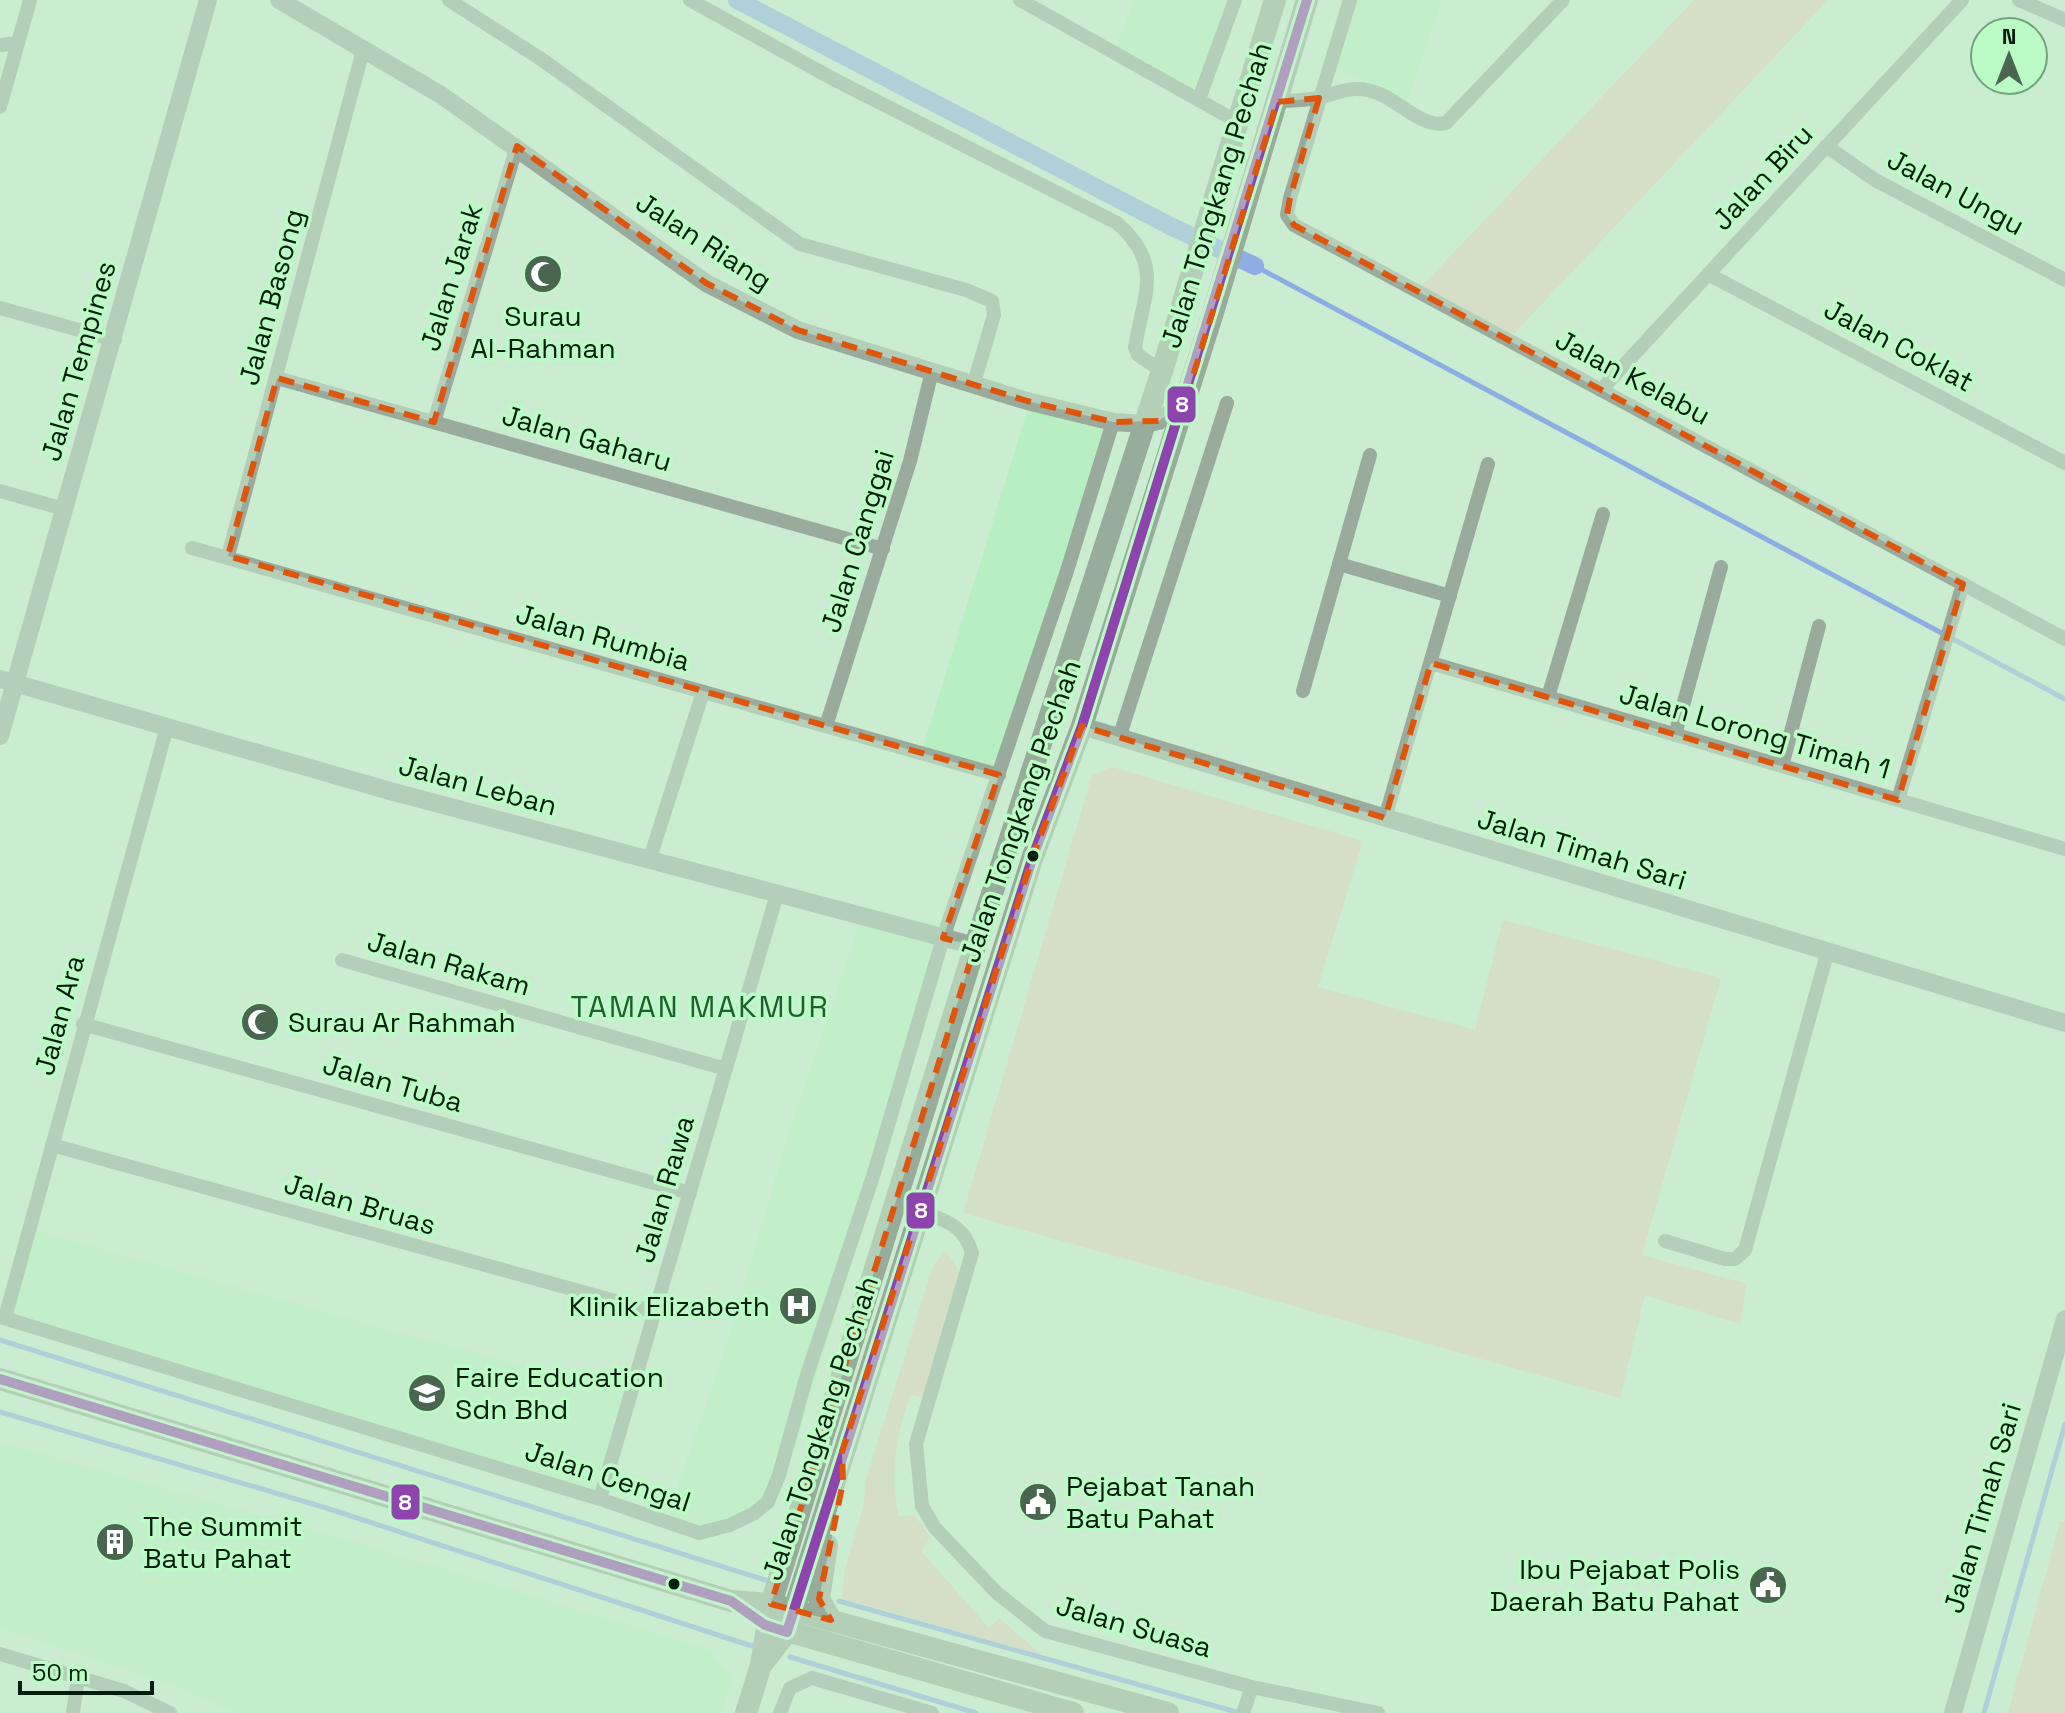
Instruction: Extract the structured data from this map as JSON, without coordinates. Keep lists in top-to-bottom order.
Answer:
{
  "streets": {
    "main road": ["Jalan Tongkang Pechah"],
    "street": [
      "Jalan Biru",
      "Jalan Ungu",
      "Jalan Riang",
      "Jalan Jarak",
      "Jalan Basong",
      "Jalan Coklat",
      "Jalan Tempines",
      "Jalan Kelabu",
      "Jalan Gaharu",
      "Jalan Canggai",
      "Jalan Rumbia",
      "Jalan Lorong Timah 1",
      "Jalan Leban",
      "Jalan Timah Sari",
      "Jalan Rakam",
      "Jalan Ara",
      "Jalan Tuba",
      "Jalan Rawa",
      "Jalan Bruas",
      "Jalan Cengal",
      "Jalan Suasa"
    ]
  },
  "crossings": [
    ["Jalan Biru", "Jalan Ungu"],
    ["Jalan Biru", "Jalan Coklat"],
    ["Jalan Biru", "Jalan Kelabu"],
    ["Jalan Tongkang Pechah", "Jalan Riang"],
    ["Jalan Tongkang Pechah", "Jalan Leban"],
    ["Jalan Tongkang Pechah", "Jalan Timah Sari"],
    ["Jalan Tongkang Pechah", "Jalan Suasa"],
    ["Jalan Riang", "Jalan Jarak"],
    ["Jalan Riang", "Jalan Basong"],
    ["Jalan Riang", "Jalan Canggai"],
    ["Jalan Riang", "Jalan Cengal"],
    ["Jalan Jarak", "Jalan Gaharu"],
    ["Jalan Basong", "Jalan Gaharu"],
    ["Jalan Basong", "Jalan Rumbia"],
    ["Jalan Tempines", "Jalan Leban"],
    ["Jalan Gaharu", "Jalan Canggai"],
    ["Jalan Canggai", "Jalan Rumbia"],
    ["Jalan Rumbia", "Jalan Cengal"],
    ["Jalan Leban", "Jalan Ara"],
    ["Jalan Leban", "Jalan Rawa"],
    ["Jalan Leban", "Jalan Cengal"],
    ["Jalan Rakam", "Jalan Rawa"],
    ["Jalan Ara", "Jalan Tuba"],
    ["Jalan Ara", "Jalan Bruas"],
    ["Jalan Ara", "Jalan Cengal"],
    ["Jalan Tuba", "Jalan Rawa"],
    ["Jalan Rawa", "Jalan Bruas"],
    ["Jalan Rawa", "Jalan Cengal"]
  ],
  "districts": ["TAMAN MAKMUR"],
  "places": {
    "mosque": ["Surau Al-Rahman", "Surau Ar Rahmah"],
    "hospital": ["Klinik Elizabeth"],
    "school or university": ["Faire Education Sdn Bhd"],
    "public building": ["Pejabat Tanah Batu Pahat", "Ibu Pejabat Polis Daerah Batu Pahat"],
    "building": ["The Summit Batu Pahat"]
  },
  "lines": ["transit line 8"],
  "scale_bar": "50 m",
  "north": "top"
}
